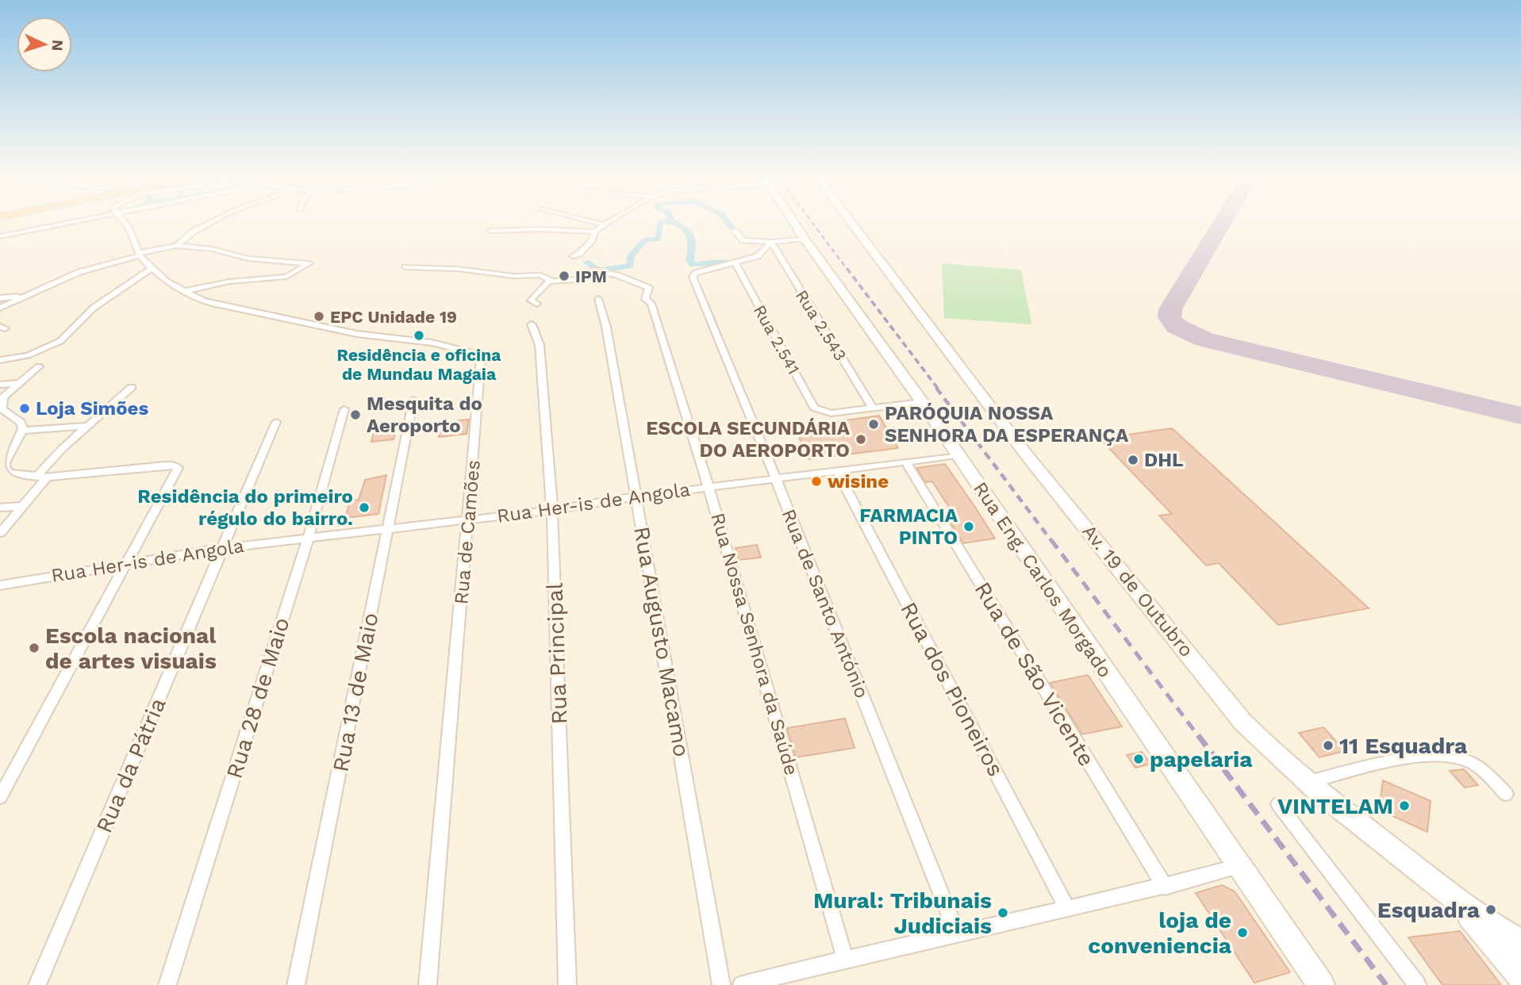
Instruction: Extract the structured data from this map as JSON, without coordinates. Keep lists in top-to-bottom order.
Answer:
{
  "streets": {
    "street": [
      "Rua 2.543",
      "Rua 2.541",
      "Rua Her-is de Angola",
      "Rua de Camões",
      "Rua Eng. Carlos Morgado",
      "Av. 19 de Outubro",
      "Rua de Santo António",
      "Rua Augusto Macamo",
      "Rua Nossa Senhora da Saúde",
      "Rua Principal",
      "Rua de São Vicente",
      "Rua dos Pioneiros",
      "Rua 13 de Maio",
      "Rua 28 de Maio",
      "Rua da Pátria"
    ]
  },
  "crossings": [
    ["Rua 2.543", "Rua 2.541"],
    ["Rua 2.541", "Rua de Santo António"],
    ["Rua Her-is de Angola", "Rua de Camões"],
    ["Rua Her-is de Angola", "Rua Eng. Carlos Morgado"],
    ["Rua Her-is de Angola", "Rua de Santo António"],
    ["Rua Her-is de Angola", "Rua Augusto Macamo"],
    ["Rua Her-is de Angola", "Rua Nossa Senhora da Saúde"],
    ["Rua Her-is de Angola", "Rua Principal"],
    ["Rua Her-is de Angola", "Rua de São Vicente"],
    ["Rua Her-is de Angola", "Rua dos Pioneiros"],
    ["Rua Her-is de Angola", "Rua 13 de Maio"],
    ["Rua Her-is de Angola", "Rua 28 de Maio"],
    ["Rua Her-is de Angola", "Rua da Pátria"]
  ],
  "places": [
    "IPM",
    "EPC Unidade 19",
    "Residência e oficina de Mundau Magaia",
    "Loja Simões",
    "Mesquita do Aeroporto",
    "PARÓQUIA NOSSA SENHORA DA ESPERANÇA",
    "ESCOLA SECUNDÁRIA DO AEROPORTO",
    "DHL",
    "wisine",
    "Residência do primeiro régulo do bairro.",
    "FARMACIA PINTO",
    "Escola nacional de artes visuais",
    "11 Esquadra",
    "papelaria",
    "VINTELAM",
    "Esquadra",
    "Mural: Tribunais Judiciais",
    "loja de conveniencia"
  ],
  "north": "right"
}
